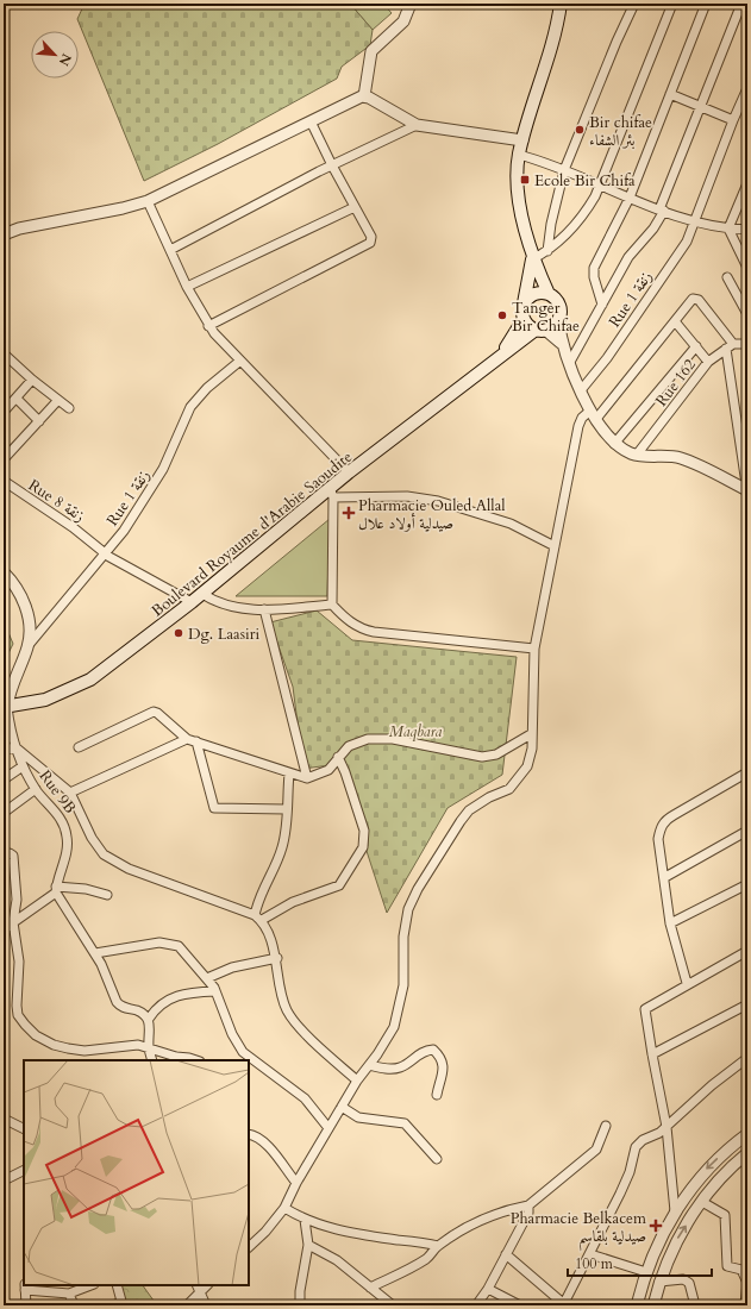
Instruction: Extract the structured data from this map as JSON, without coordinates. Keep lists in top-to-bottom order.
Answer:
{
  "streets": {
    "main road": ["Boulevard Royaume d'Arabie Saoudite"],
    "street": [
      "Rue 1 زنقة",
      "Rue 162",
      "Rue 8 زنقة",
      "Rue 9B"
    ]
  },
  "crossings": [
    ["Rue 1 زنقة", "Rue 8 زنقة"],
    ["Rue 1 زنقة", "Rue 9B"],
    ["Rue 8 زنقة", "Boulevard Royaume d'Arabie Saoudite"],
    ["Boulevard Royaume d'Arabie Saoudite", "Rue 9B"]
  ],
  "parks": ["Maqbara"],
  "places": {
    "other": ["Bir chifae بئر الشفاء", "Tanger Bir Chifae", "Dg. Laasiri"],
    "transit": ["Ecole Bir Chifa"],
    "health": ["Pharmacie Ouled Allal صيدلية أولاد علال", "Pharmacie Belkacem صيدلية بلقاسم"]
  },
  "scale_bar": "100 m",
  "north": "bottom right"
}
